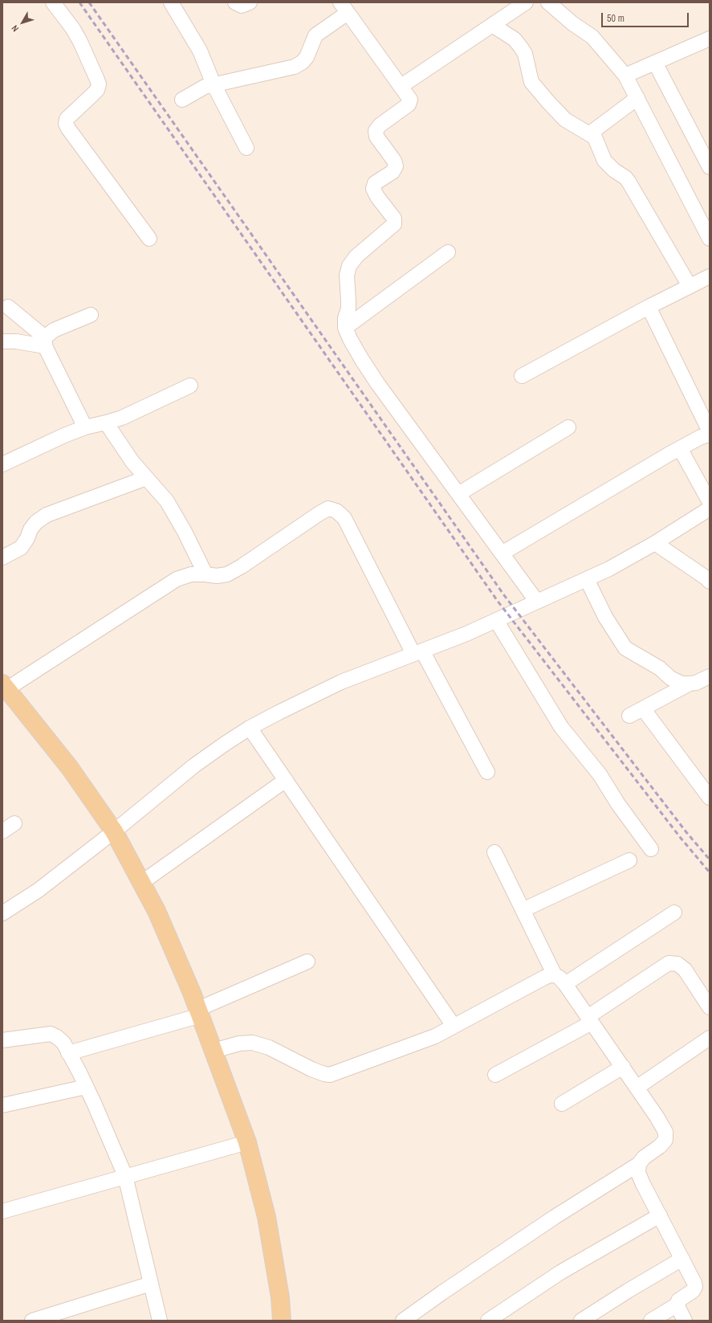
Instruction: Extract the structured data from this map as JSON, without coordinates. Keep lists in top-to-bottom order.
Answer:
{
  "scale_bar": "50 m",
  "north": "bottom left"
}
